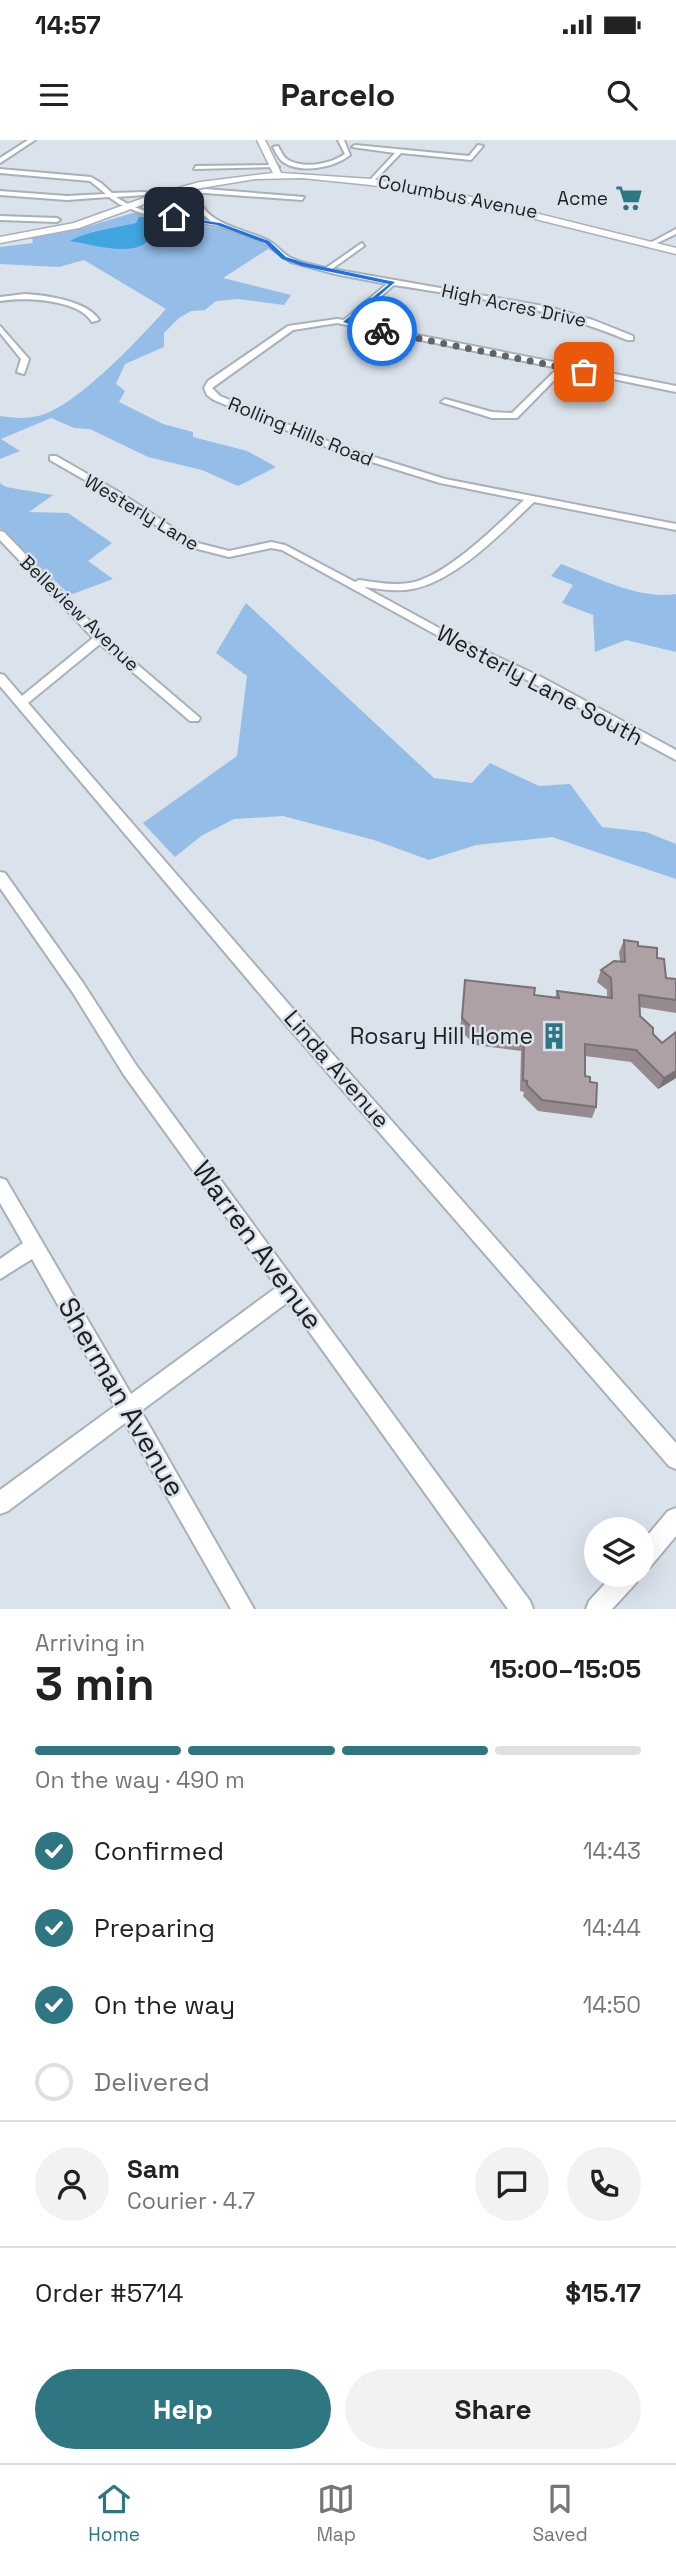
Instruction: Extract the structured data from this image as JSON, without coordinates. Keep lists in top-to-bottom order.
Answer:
{
  "streets": {
    "street": [
      "Columbus Avenue",
      "High Acres Drive",
      "Rolling Hills Road",
      "Westerly Lane",
      "Belleview Avenue",
      "Westerly Lane South",
      "Linda Avenue",
      "Warren Avenue",
      "Sherman Avenue"
    ]
  },
  "crossings": [
    ["Rolling Hills Road", "Westerly Lane"],
    ["Westerly Lane", "Westerly Lane South"]
  ],
  "places": {
    "supermarket": ["Acme"],
    "building": ["Rosary Hill Home"]
  },
  "page": {
    "status": "14:57",
    "header": "Parcelo",
    "heading": ["3 min", "Arriving in", "15:00–15:05"],
    "panel": [
      "Sam",
      "Courier · 4.7",
      "Order #5714",
      "$15.17"
    ],
    "bar": "On the way · 490 m",
    "list": [
      ["Confirmed", "14:43"],
      ["Preparing", "14:44"],
      ["On the way", "14:50"],
      "Delivered"
    ],
    "buttons": ["Help", "Share"],
    "tabs": ["Home", "Map", "Saved"]
  }
}
